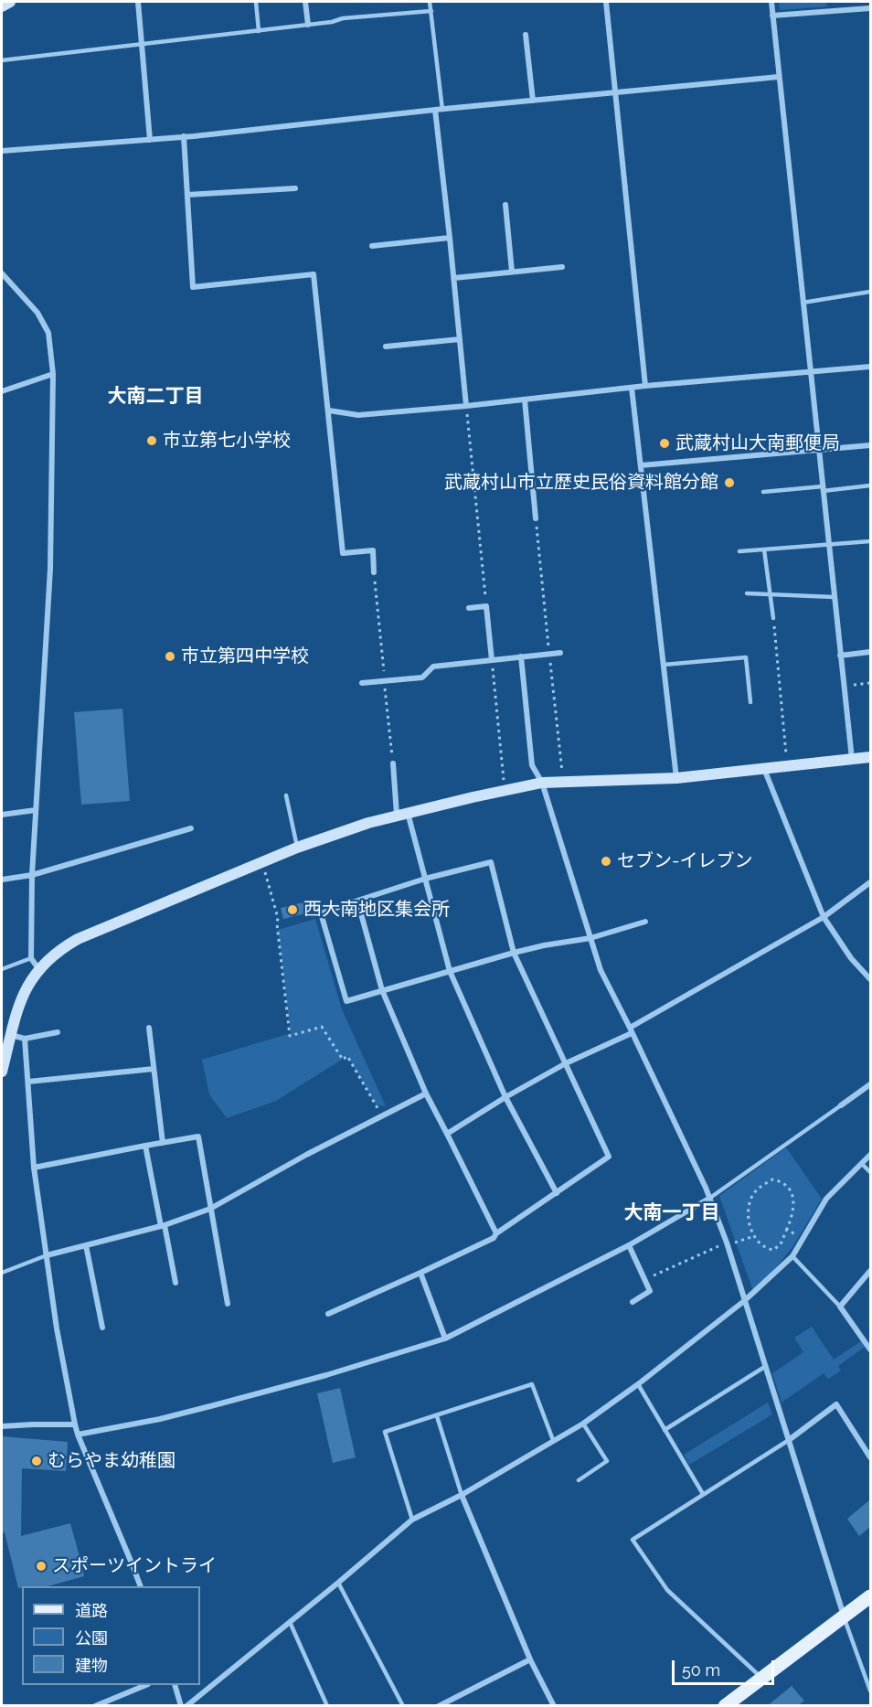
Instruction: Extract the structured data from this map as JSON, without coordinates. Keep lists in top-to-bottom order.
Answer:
{
  "districts": ["大南二丁目", "大南一丁目"],
  "places": [
    "市立第七小学校",
    "武蔵村山大南郵便局",
    "武蔵村山市立歴史民俗資料館分館",
    "市立第四中学校",
    "セブン-イレブン",
    "西大南地区集会所",
    "むらやま幼稚園",
    "スポーツイントライ"
  ],
  "legend": ["道路", "公園", "建物"],
  "scale_bar": "50 m"
}
